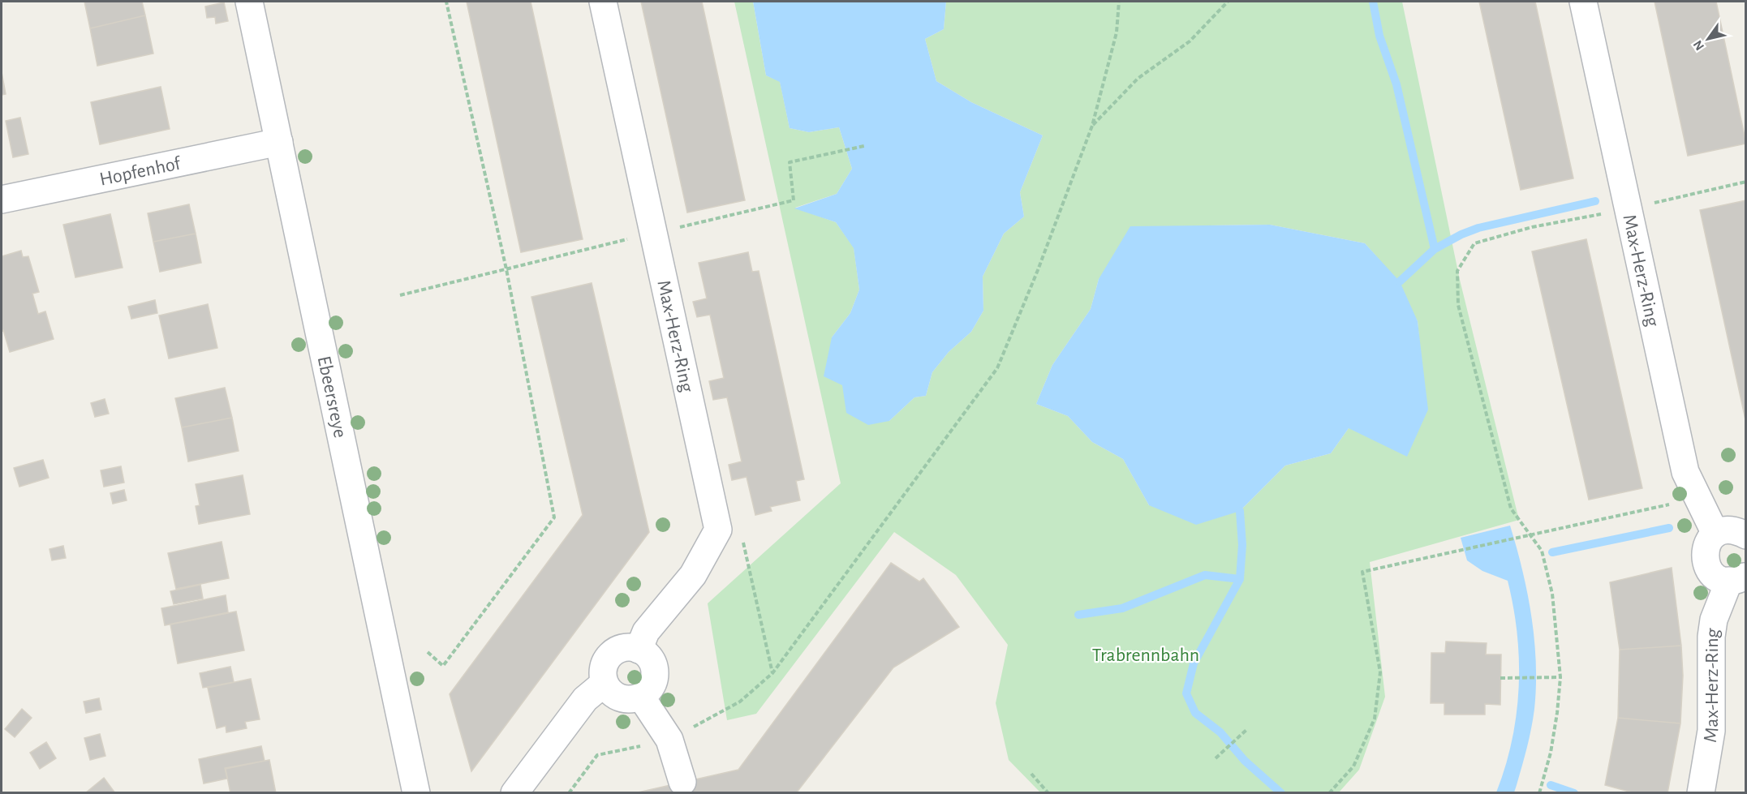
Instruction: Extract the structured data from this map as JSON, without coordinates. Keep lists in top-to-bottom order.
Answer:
{
  "streets": {
    "street": ["Hopfenhof", "Max-Herz-Ring", "Ebeersreye"]
  },
  "crossings": [
    ["Hopfenhof", "Ebeersreye"]
  ],
  "parks": ["Trabrennbahn"],
  "north": "bottom left"
}
